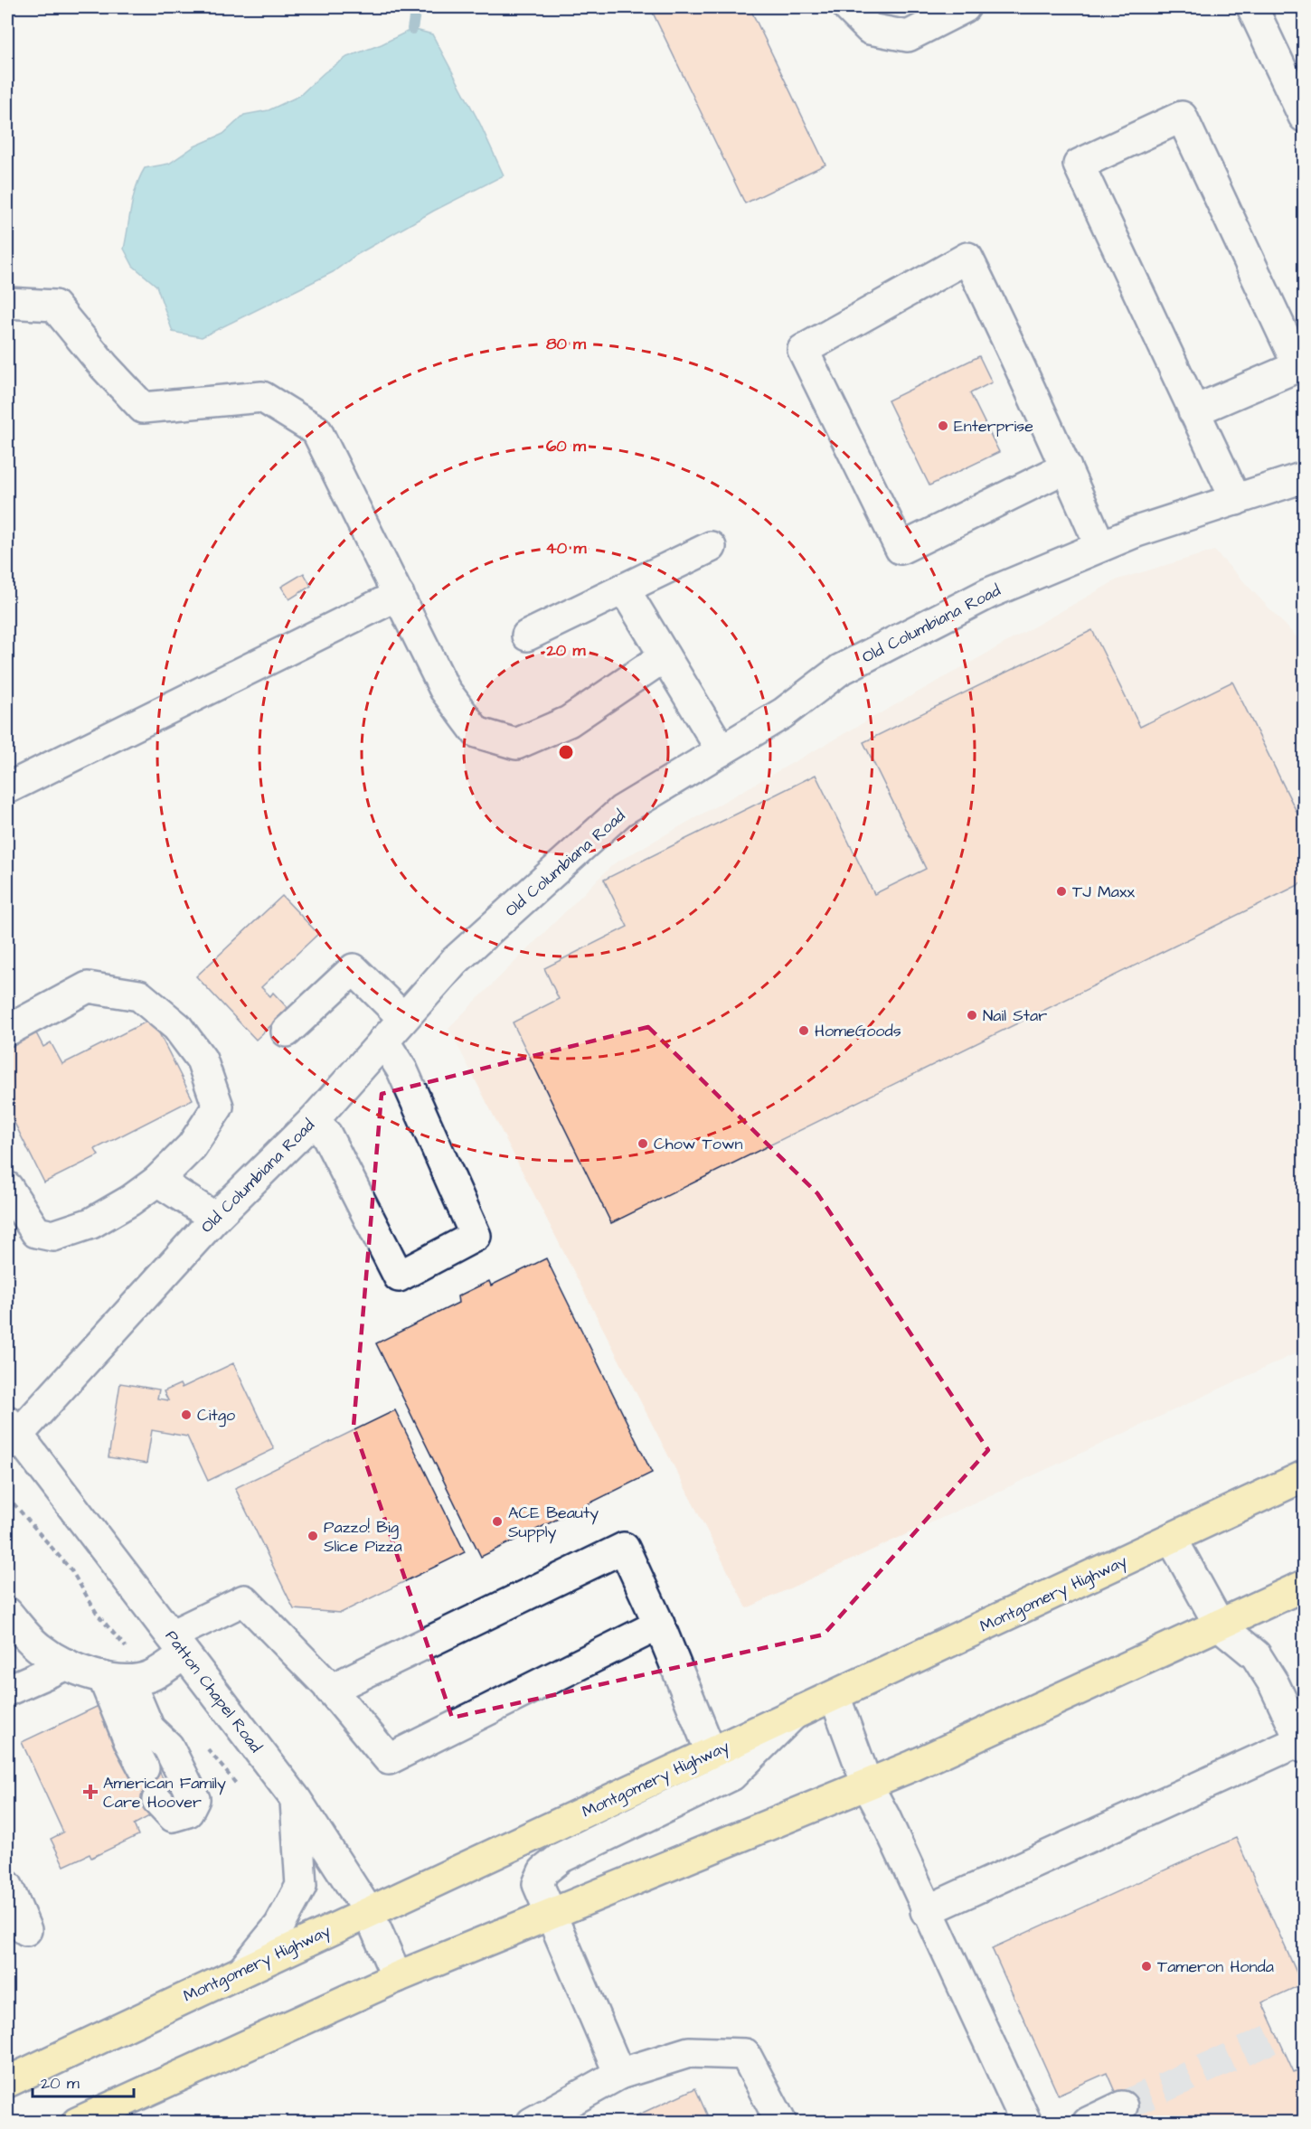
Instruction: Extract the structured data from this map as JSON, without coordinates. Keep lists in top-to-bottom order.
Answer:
{
  "streets": {
    "main road": ["Montgomery Highway"],
    "street": ["Old Columbiana Road", "Patton Chapel Road"]
  },
  "crossings": [
    ["Old Columbiana Road", "Patton Chapel Road"],
    ["Montgomery Highway", "Patton Chapel Road"]
  ],
  "places": {
    "other": [
      "Enterprise",
      "TJ Maxx",
      "Nail Star",
      "HomeGoods",
      "Chow Town",
      "Citgo",
      "ACE Beauty Supply",
      "Pazzo! Big Slice Pizza",
      "Tameron Honda"
    ],
    "health": ["American Family Care Hoover"]
  },
  "scale_bar": "20 m",
  "rings": [
    "80 m",
    "60 m",
    "40 m",
    "20 m"
  ]
}
